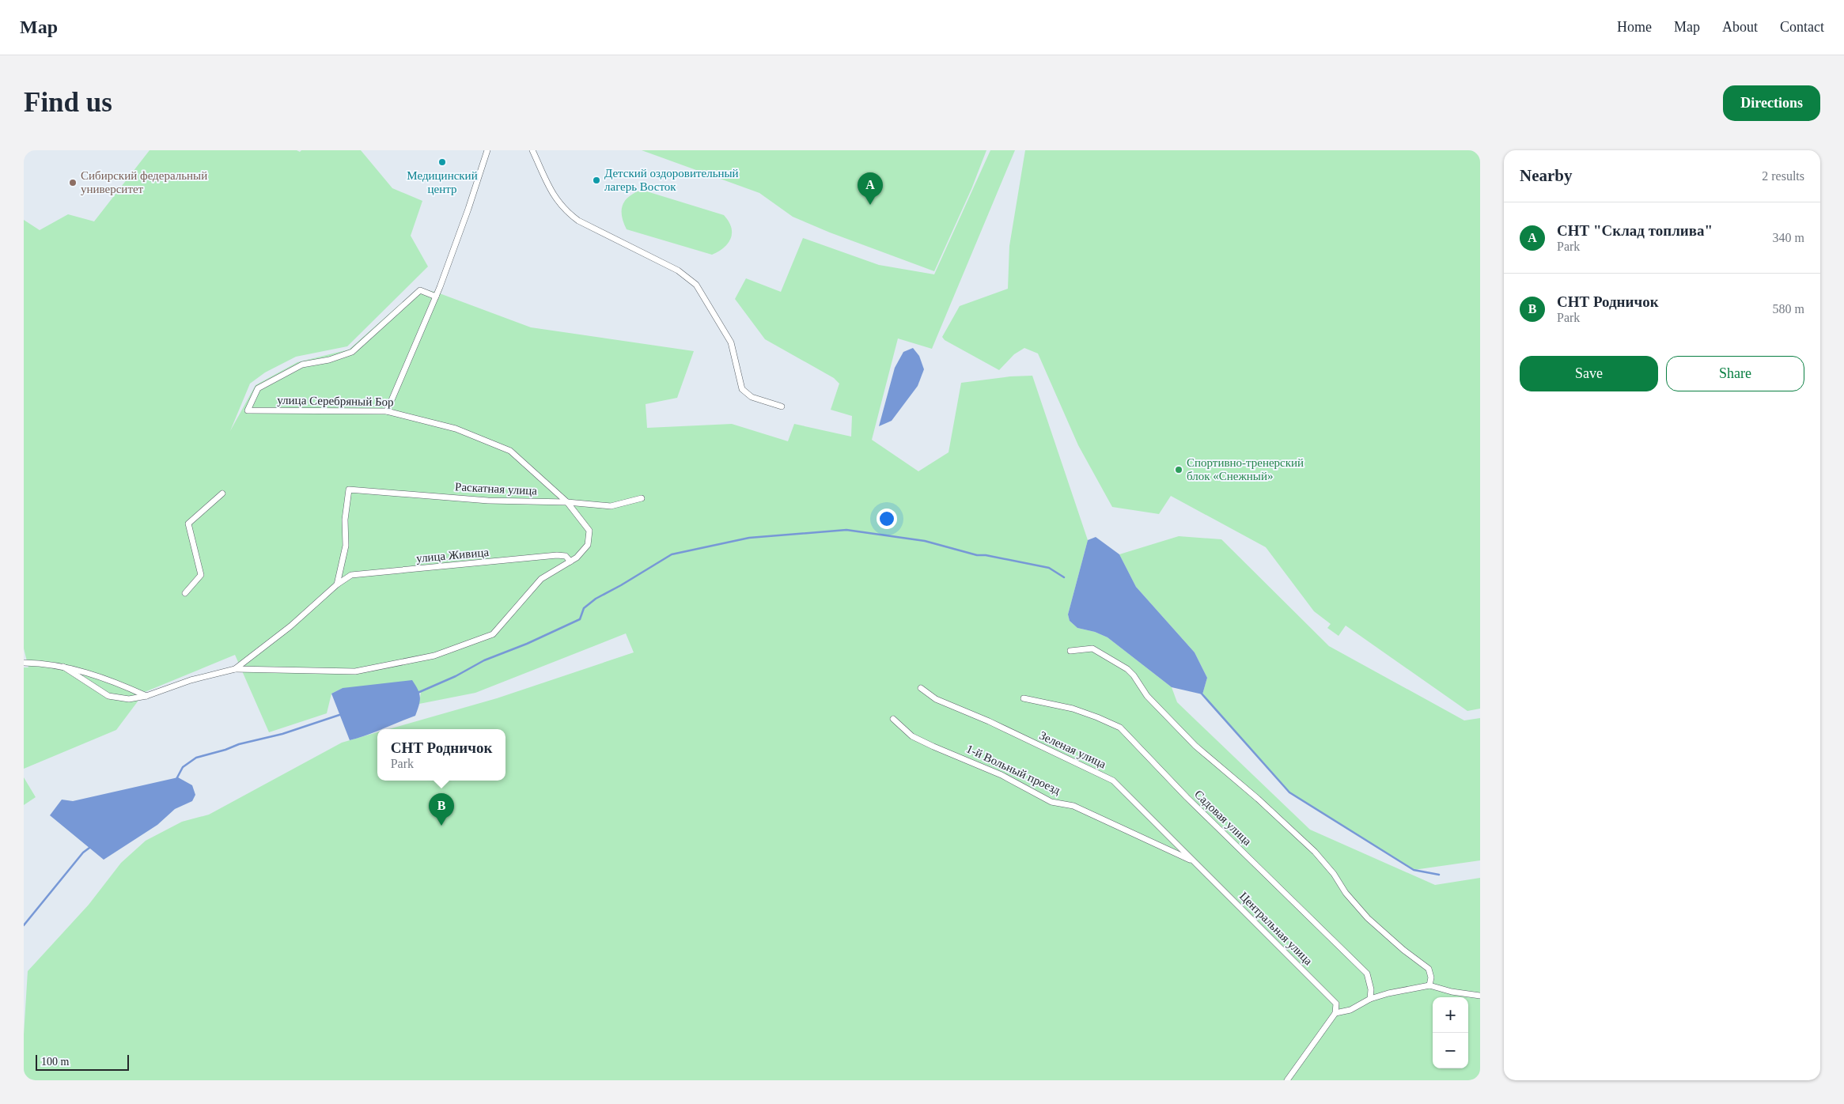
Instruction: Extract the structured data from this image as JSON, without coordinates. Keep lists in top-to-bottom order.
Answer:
{
  "streets": {
    "street": [
      "улица Серебряный Бор",
      "Раскатная улица",
      "улица Живица",
      "Зеленая улица",
      "1-й Вольный проезд",
      "Садовая улица",
      "Центральная улица"
    ]
  },
  "crossings": [
    ["улица Серебряный Бор", "Раскатная улица"],
    ["улица Серебряный Бор", "улица Живица"],
    ["Раскатная улица", "улица Живица"],
    ["Зеленая улица", "1-й Вольный проезд"],
    ["Зеленая улица", "Центральная улица"],
    ["1-й Вольный проезд", "Центральная улица"]
  ],
  "places": [
    "Медицинский центр",
    "Детский оздоровительный лагерь Восток",
    "Сибирский федеральный университет",
    "Спортивно-тренерский блок «Снежный»"
  ],
  "scale_bar": "100 m",
  "page": {
    "header": "Map",
    "nav": [
      "Home",
      "Map",
      "About",
      "Contact"
    ],
    "buttons": [
      "Directions",
      ["Save", "Share"]
    ],
    "title": "Find us",
    "heading": ["Nearby", "2 results"],
    "pins": ["A", "B"],
    "list": [
      {
        "mark": "A",
        "name": "СНТ \"Склад топлива\"",
        "note": "Park",
        "value": "340 m"
      },
      {
        "mark": "B",
        "name": "СНТ Родничок",
        "note": "Park",
        "value": "580 m"
      }
    ],
    "popup": ["СНТ Родничок", "Park"],
    "map_buttons": ["+", "−"],
    "scale": "100 m"
  }
}
